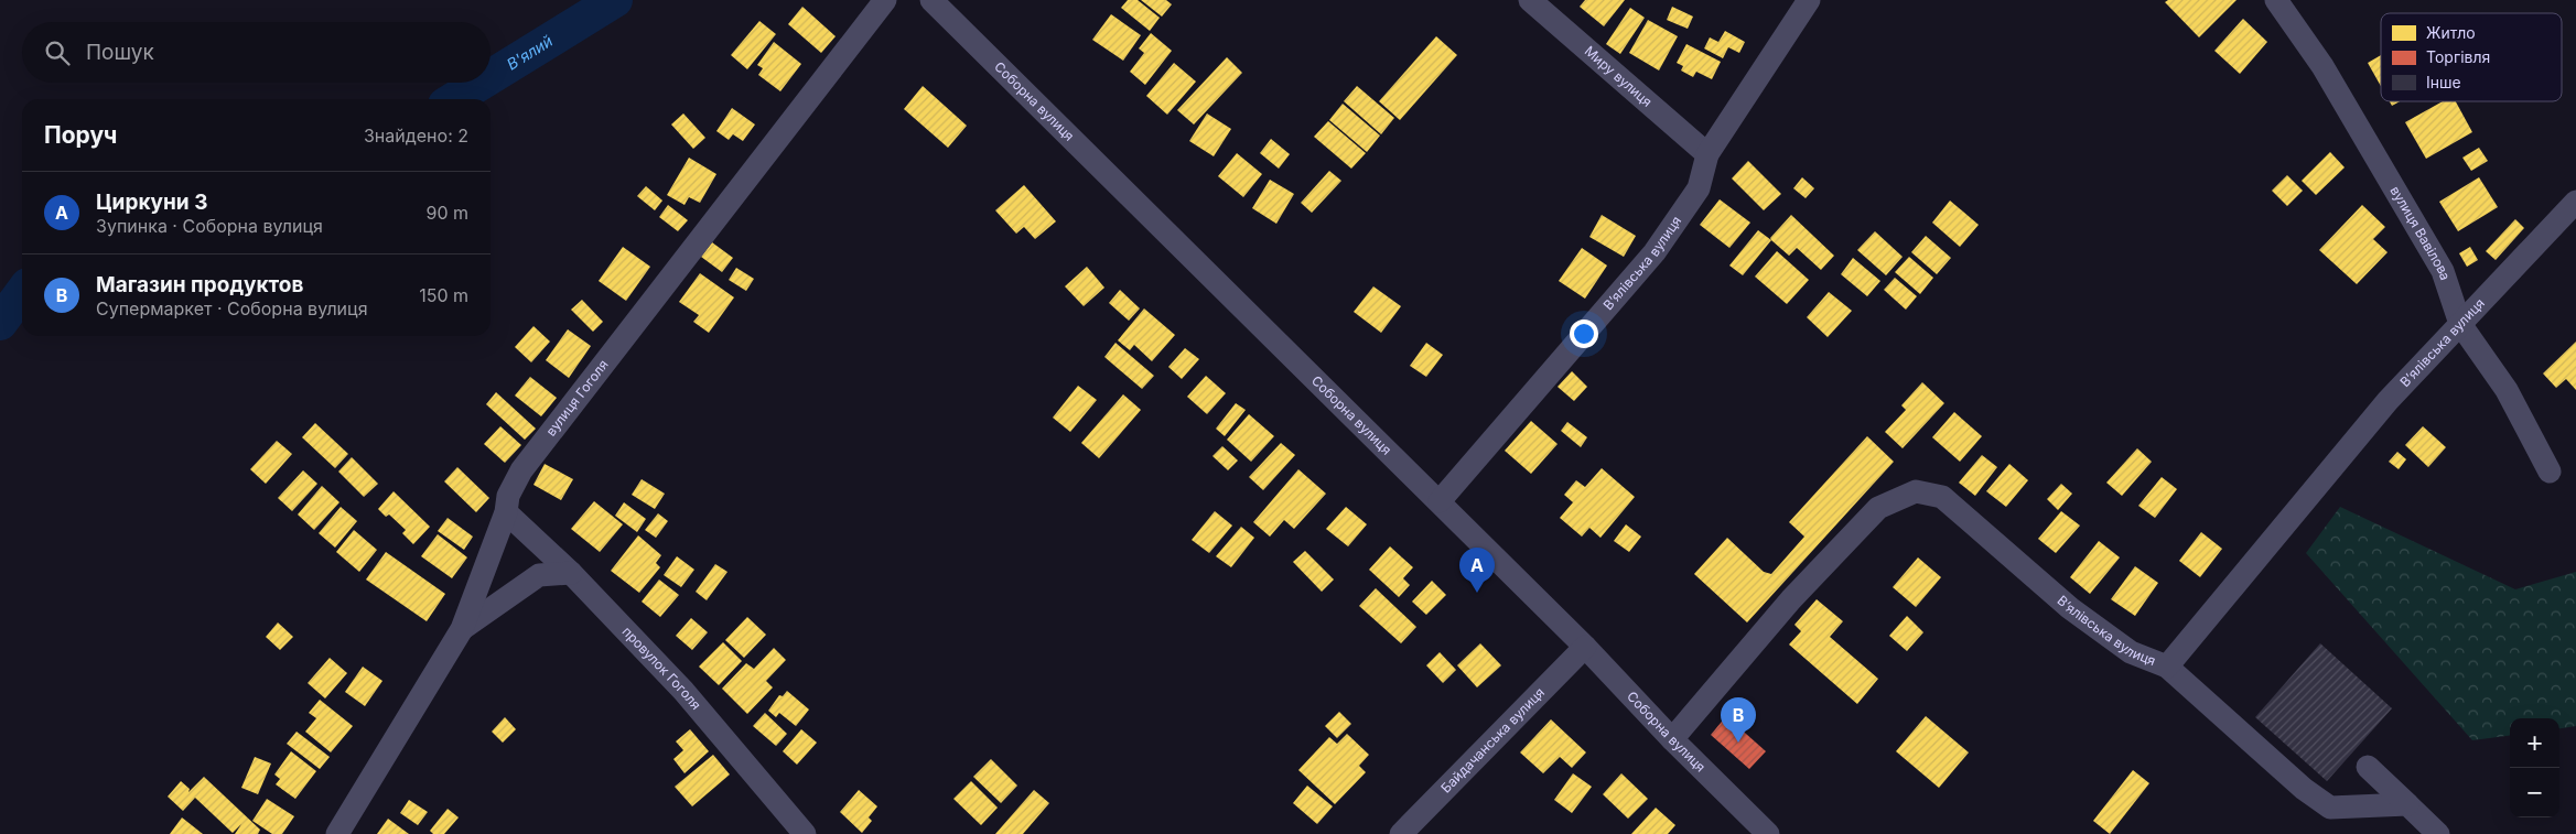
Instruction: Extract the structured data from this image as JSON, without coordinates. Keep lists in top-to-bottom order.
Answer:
{
  "streets": {
    "street": [
      "Миру вулиця",
      "Соборна вулиця",
      "вулиця Вавілова",
      "В’ялівська вулиця",
      "вулиця Гоголя",
      "провулок Гоголя",
      "Байдачанська вулиця"
    ]
  },
  "crossings": [
    ["Миру вулиця", "В’ялівська вулиця"],
    ["Соборна вулиця", "В’ялівська вулиця"],
    ["Соборна вулиця", "Байдачанська вулиця"],
    ["вулиця Вавілова", "В’ялівська вулиця"],
    ["вулиця Гоголя", "провулок Гоголя"]
  ],
  "water": ["В'ялий"],
  "legend": ["Житло", "Торгівля", "Інше"],
  "page": {
    "search": "Пошук",
    "heading": ["Поруч", "Знайдено: 2"],
    "list": [
      {
        "mark": "A",
        "name": "Циркуни 3",
        "note": "Зупинка · Соборна вулиця",
        "value": "90 m"
      },
      {
        "mark": "B",
        "name": "Магазин продуктов",
        "note": "Супермаркет · Соборна вулиця",
        "value": "150 m"
      }
    ],
    "pins": ["A", "B"],
    "map_buttons": ["+", "−"]
  }
}
